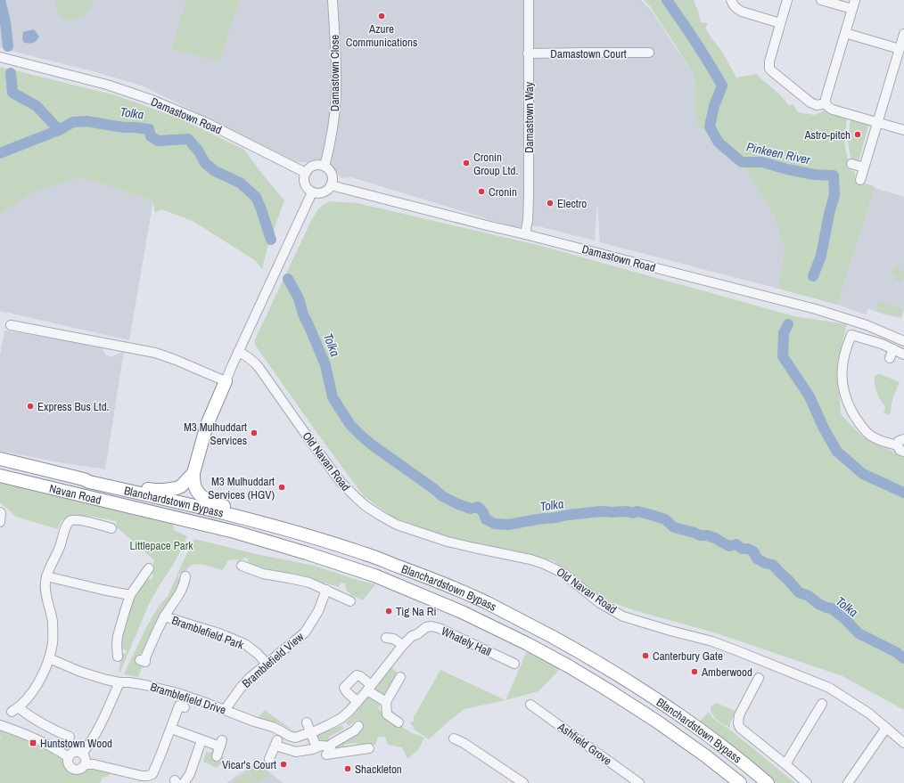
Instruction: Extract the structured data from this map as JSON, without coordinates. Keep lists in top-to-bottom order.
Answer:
{
  "streets": {
    "highway": ["Navan Road", "Blanchardstown Bypass"],
    "street": [
      "Damastown Court",
      "Damastown Close",
      "Damastown Road",
      "Damastown Way",
      "Old Navan Road",
      "Bramblefield Park",
      "Whately Hall",
      "Bramblefield View",
      "Bramblefield Drive",
      "Ashfield Grove"
    ]
  },
  "crossings": [
    ["Damastown Court", "Damastown Way"],
    ["Damastown Close", "Damastown Road"],
    ["Damastown Road", "Damastown Way"],
    ["Navan Road", "Blanchardstown Bypass"],
    ["Bramblefield Park", "Bramblefield View"],
    ["Whately Hall", "Bramblefield Drive"],
    ["Bramblefield View", "Bramblefield Drive"]
  ],
  "water": ["Tolka", "Pinkeen River"],
  "parks": ["Littlepace Park"],
  "places": {
    "other": [
      "Azure Communications",
      "Astro-pitch",
      "Cronin Group Ltd.",
      "Cronin",
      "Electro",
      "Express Bus Ltd.",
      "M3 Mulhuddart Services",
      "M3 Mulhuddart Services (HGV)",
      "Tig Na Ri",
      "Canterbury Gate",
      "Amberwood",
      "Vicar's Court",
      "Shackleton"
    ],
    "transit": ["Huntstown Wood"]
  }
}
